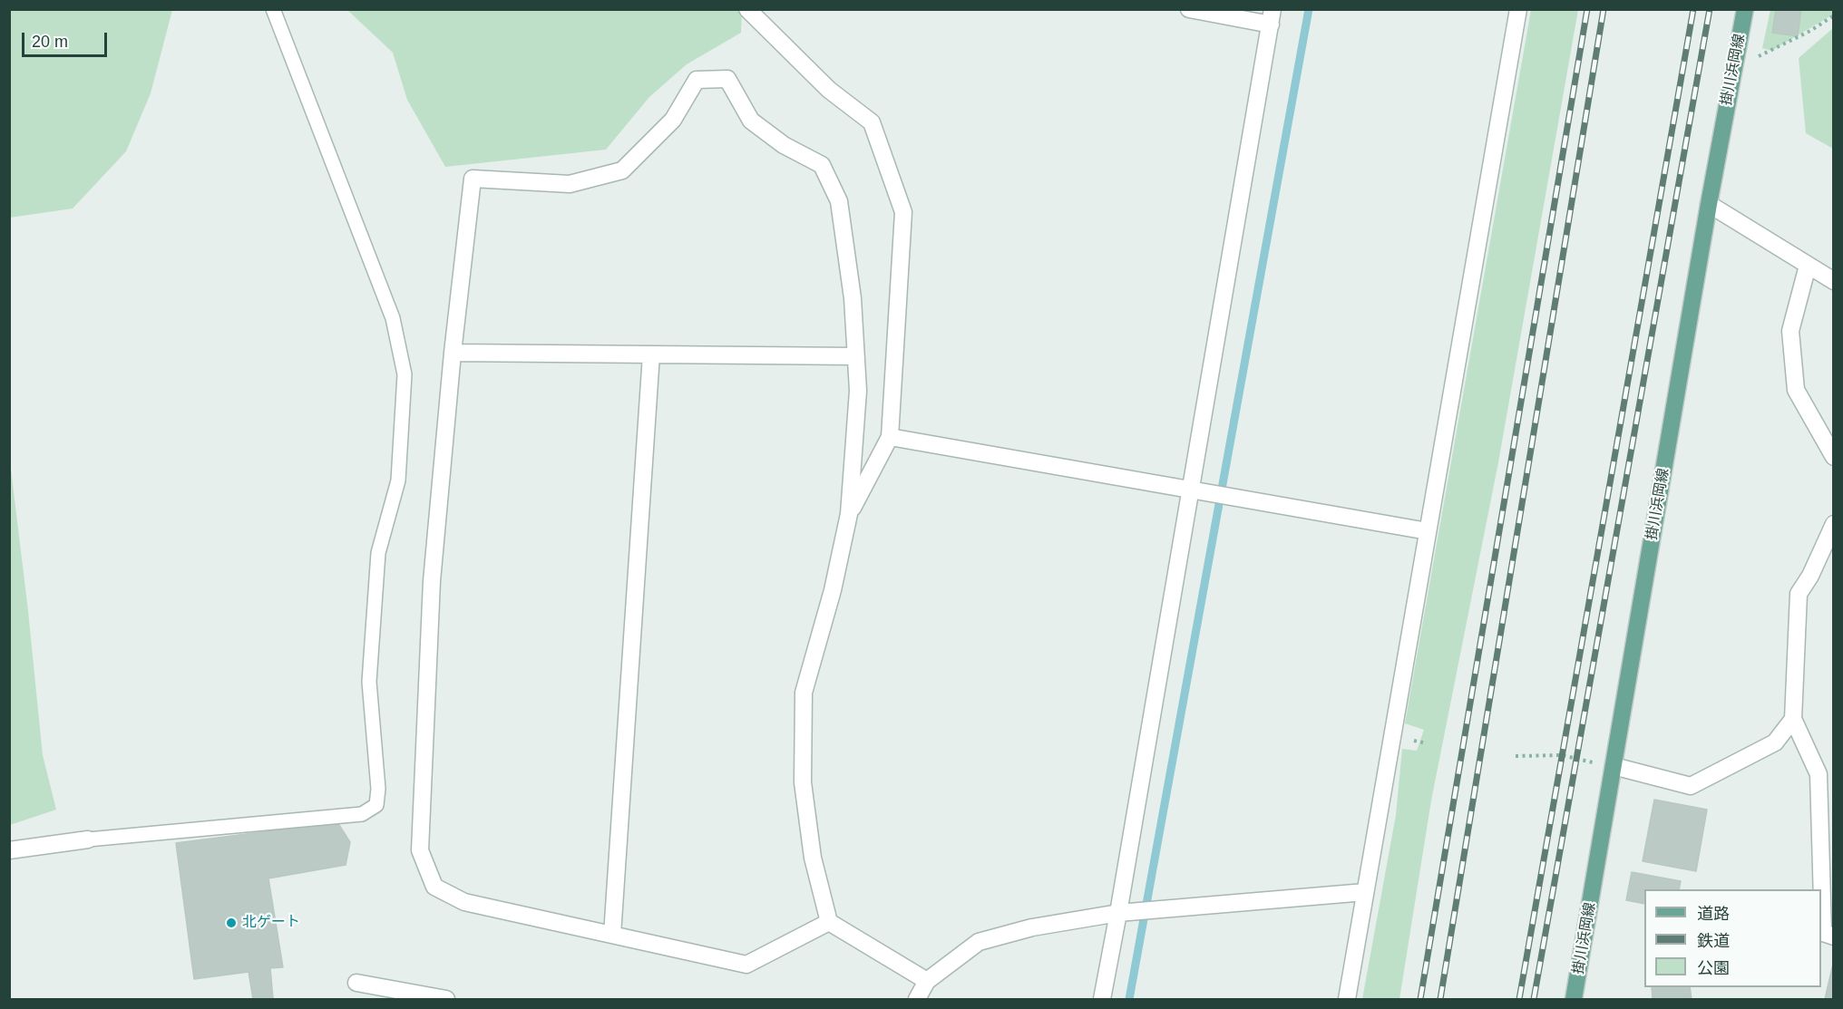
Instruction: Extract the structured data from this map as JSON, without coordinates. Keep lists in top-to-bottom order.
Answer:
{
  "streets": {
    "main road": ["掛川浜岡線"]
  },
  "places": ["北ゲート"],
  "legend": ["道路", "鉄道", "公園"],
  "scale_bar": "20 m"
}
